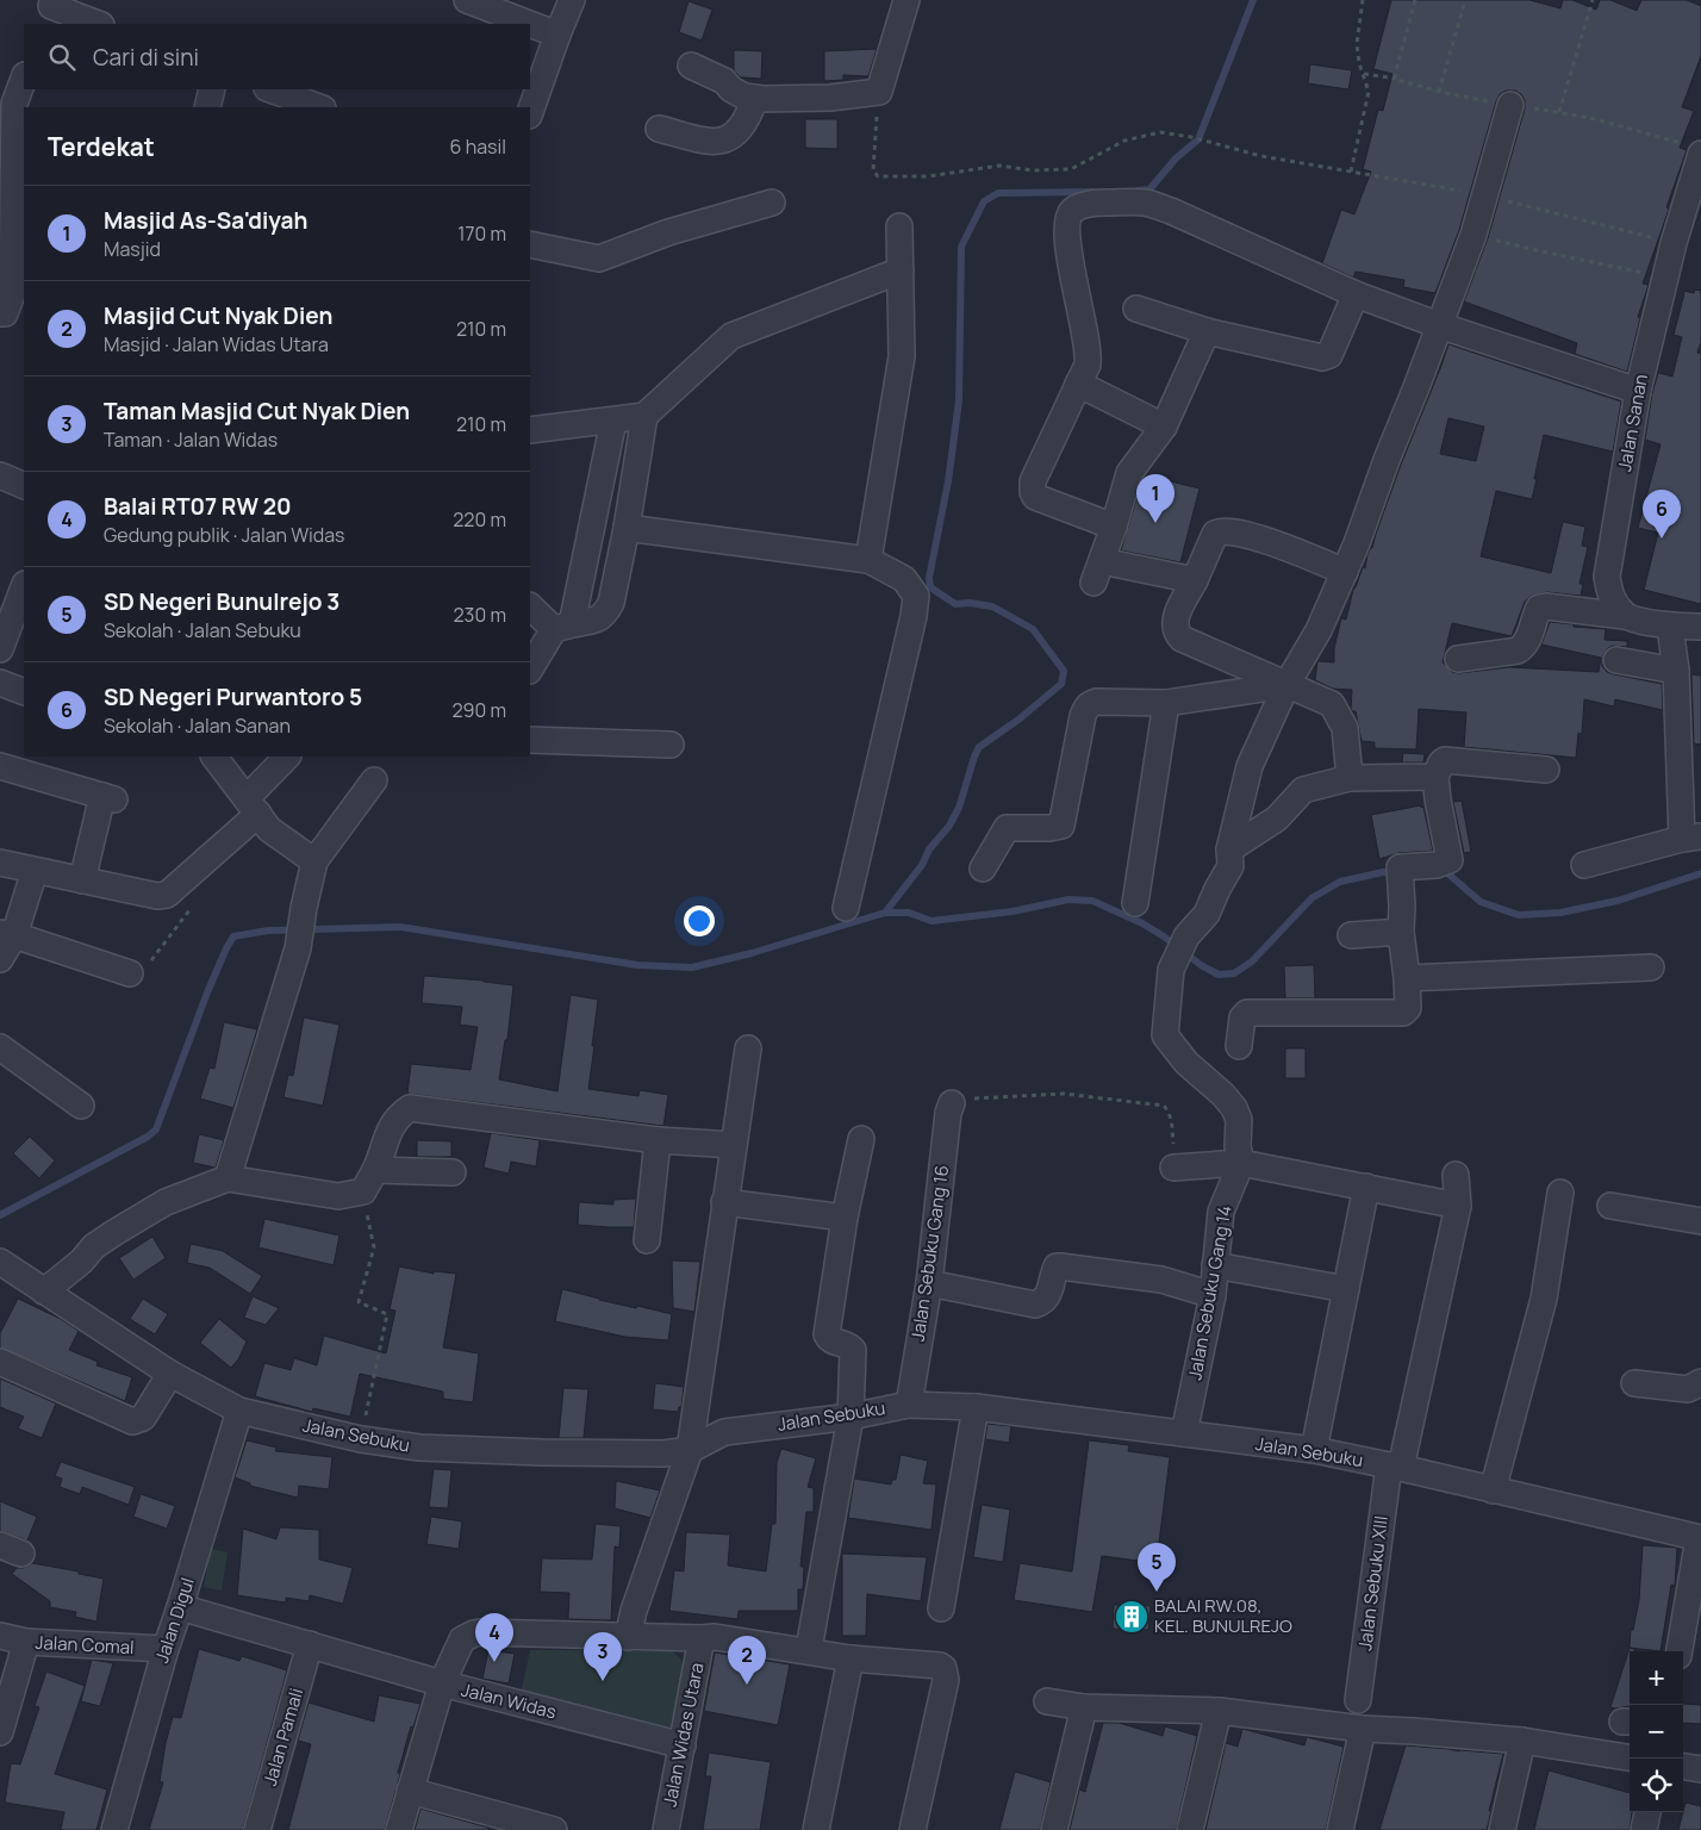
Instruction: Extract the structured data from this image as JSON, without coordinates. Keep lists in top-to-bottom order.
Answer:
{
  "streets": {
    "street": [
      "Jalan Sanan",
      "Jalan Sebuku Gang 16",
      "Jalan Sebuku Gang 14",
      "Jalan Sebuku",
      "Jalan Sebuku XIII",
      "Jalan Digul",
      "Jalan Comal",
      "Jalan Widas",
      "Jalan Widas Utara",
      "Jalan Pamali"
    ]
  },
  "crossings": [
    ["Jalan Sebuku Gang 16", "Jalan Sebuku"],
    ["Jalan Sebuku Gang 14", "Jalan Sebuku"],
    ["Jalan Sebuku", "Jalan Sebuku XIII"],
    ["Jalan Sebuku", "Jalan Digul"],
    ["Jalan Digul", "Jalan Comal"],
    ["Jalan Widas", "Jalan Widas Utara"]
  ],
  "places": {
    "building": ["BALAI RW.08, KEL. BUNULREJO"]
  },
  "page": {
    "search": "Cari di sini",
    "heading": ["Terdekat", "6 hasil"],
    "list": [
      {
        "mark": "1",
        "name": "Masjid As-Sa'diyah",
        "note": "Masjid",
        "value": "170 m"
      },
      {
        "mark": "2",
        "name": "Masjid Cut Nyak Dien",
        "note": "Masjid · Jalan Widas Utara",
        "value": "210 m"
      },
      {
        "mark": "3",
        "name": "Taman Masjid Cut Nyak Dien",
        "note": "Taman · Jalan Widas",
        "value": "210 m"
      },
      {
        "mark": "4",
        "name": "Balai RT07 RW 20",
        "note": "Gedung publik · Jalan Widas",
        "value": "220 m"
      },
      {
        "mark": "5",
        "name": "SD Negeri Bunulrejo 3",
        "note": "Sekolah · Jalan Sebuku",
        "value": "230 m"
      },
      {
        "mark": "6",
        "name": "SD Negeri Purwantoro 5",
        "note": "Sekolah · Jalan Sanan",
        "value": "290 m"
      }
    ],
    "pins": [
      "1",
      "6",
      "5",
      "4",
      "3",
      "2"
    ],
    "map_buttons": ["+", "−"]
  }
}
